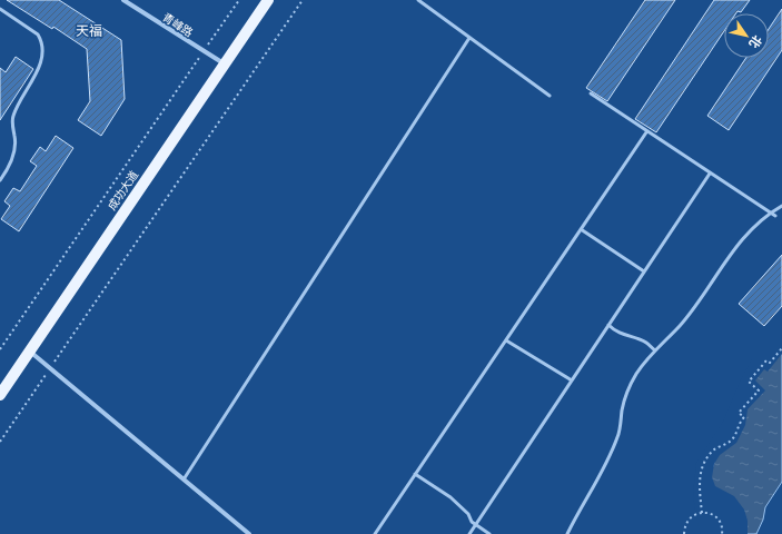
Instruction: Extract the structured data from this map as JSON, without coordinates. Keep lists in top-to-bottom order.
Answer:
{
  "streets": {
    "main road": ["成功大道"],
    "street": ["青峰路"]
  },
  "crossings": [
    ["青峰路", "成功大道"]
  ],
  "districts": ["天福"],
  "north": "bottom right"
}
